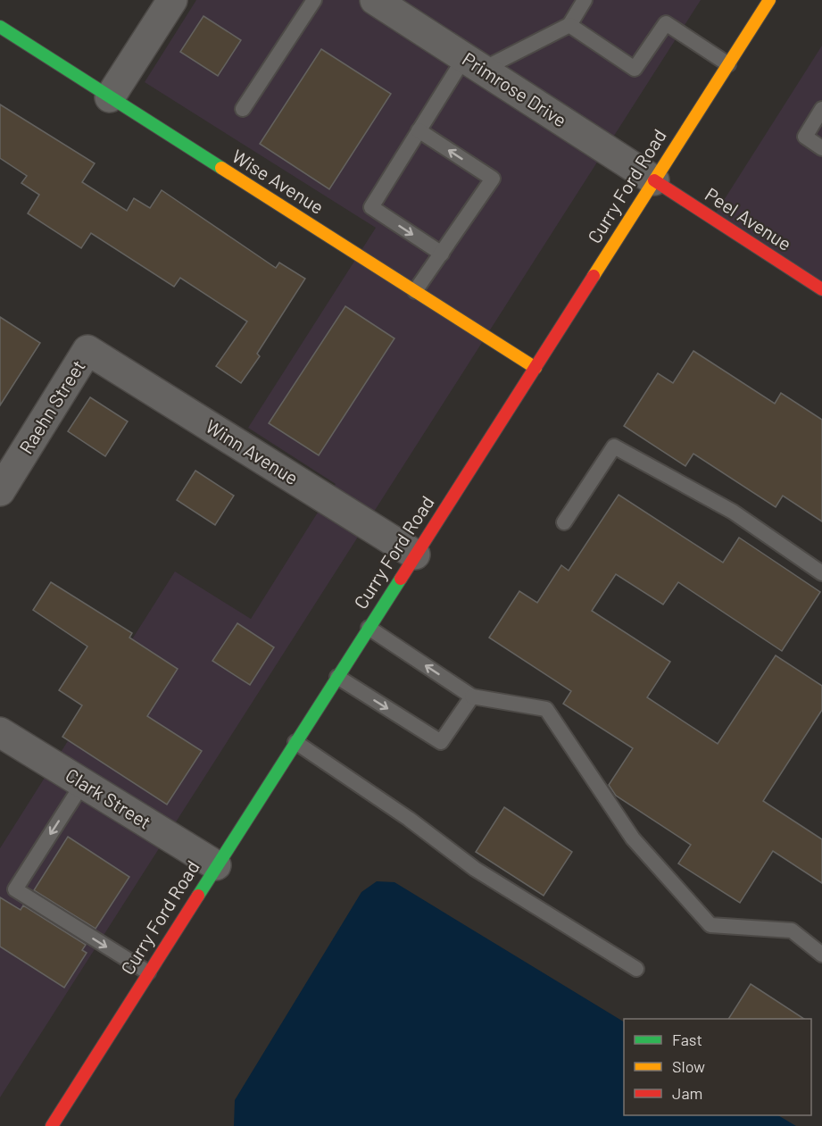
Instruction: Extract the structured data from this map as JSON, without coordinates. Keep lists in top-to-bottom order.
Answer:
{
  "streets": {
    "street": [
      "Primrose Drive",
      "Wise Avenue",
      "Curry Ford Road",
      "Peel Avenue",
      "Raehn Street",
      "Winn Avenue",
      "Clark Street"
    ]
  },
  "crossings": [
    ["Primrose Drive", "Curry Ford Road"],
    ["Primrose Drive", "Peel Avenue"],
    ["Wise Avenue", "Curry Ford Road"],
    ["Curry Ford Road", "Peel Avenue"],
    ["Curry Ford Road", "Winn Avenue"],
    ["Curry Ford Road", "Clark Street"],
    ["Raehn Street", "Winn Avenue"]
  ],
  "legend": ["Fast", "Slow", "Jam"]
}
